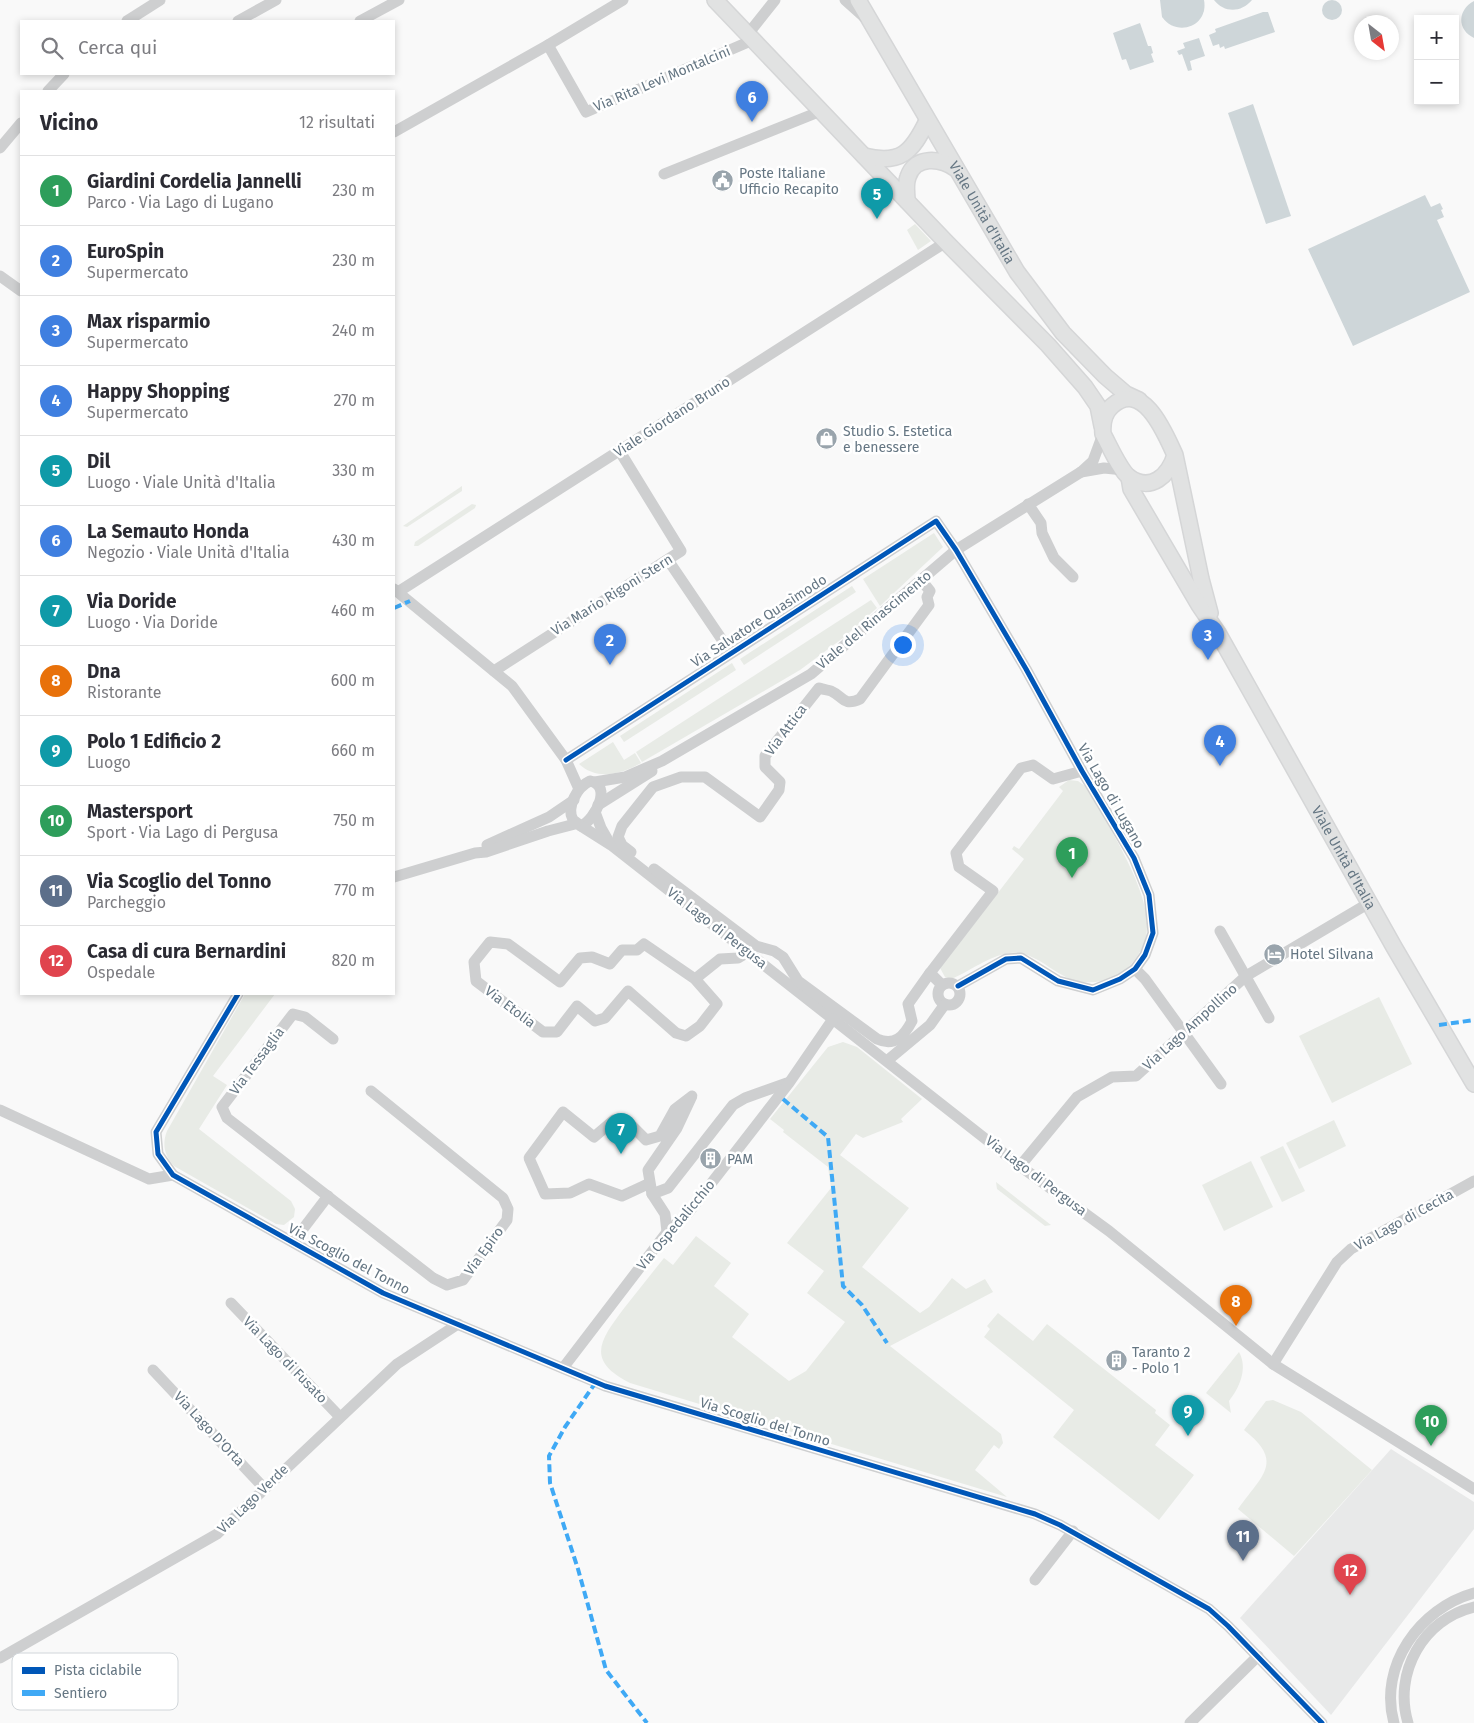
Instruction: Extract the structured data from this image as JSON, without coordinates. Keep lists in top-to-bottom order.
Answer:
{
  "streets": {
    "main road": ["Viale Unità d'Italia"],
    "street": [
      "Via Rita Levi Montalcini",
      "Viale Giordano Bruno",
      "Via Mario Rigoni Stern",
      "Viale del Rinascimento",
      "Via Salvatore Quasìmodo",
      "Via Attica",
      "Via Lago di Lugano",
      "Via Lago di Pergusa",
      "Via Etolia",
      "Via Lago Ampollino",
      "Via Tessaglia",
      "Via Lago di Cecita",
      "Via Ospedalicchio",
      "Via Epiro",
      "Via Scoglio del Tonno",
      "Via Lago di Fusato",
      "Via Lago D'Orta",
      "Via Lago Verde"
    ]
  },
  "crossings": [
    ["Via Rita Levi Montalcini", "Viale Unità d'Italia"],
    ["Viale Unità d'Italia", "Viale Giordano Bruno"],
    ["Viale Unità d'Italia", "Viale del Rinascimento"],
    ["Viale Unità d'Italia", "Via Lago Ampollino"],
    ["Viale Giordano Bruno", "Via Mario Rigoni Stern"],
    ["Viale del Rinascimento", "Via Salvatore Quasìmodo"],
    ["Viale del Rinascimento", "Via Attica"],
    ["Viale del Rinascimento", "Via Lago di Lugano"],
    ["Via Salvatore Quasìmodo", "Via Lago di Lugano"],
    ["Via Lago di Pergusa", "Via Lago Ampollino"],
    ["Via Lago di Pergusa", "Via Lago di Cecita"],
    ["Via Lago di Pergusa", "Via Ospedalicchio"],
    ["Via Tessaglia", "Via Epiro"],
    ["Via Ospedalicchio", "Via Scoglio del Tonno"],
    ["Via Scoglio del Tonno", "Via Lago Verde"],
    ["Via Lago di Fusato", "Via Lago Verde"],
    ["Via Lago D'Orta", "Via Lago Verde"]
  ],
  "places": {
    "public building": ["Poste Italiane Ufficio Recapito"],
    "shop": ["Studio S. Estetica e benessere"],
    "hotel": ["Hotel Silvana"],
    "building": ["PAM", "Taranto 2 - Polo 1"]
  },
  "legend": ["Pista ciclabile", "Sentiero"],
  "north": "bottom right",
  "page": {
    "map_buttons": ["+", "−"],
    "search": "Cerca qui",
    "pins": [
      "6",
      "5",
      "3",
      "2",
      "4",
      "1",
      "7",
      "8",
      "9",
      "10",
      "11",
      "12"
    ],
    "heading": ["Vicino", "12 risultati"],
    "list": [
      {
        "mark": "1",
        "name": "Giardini Cordelia Jannelli",
        "note": "Parco · Via Lago di Lugano",
        "value": "230 m"
      },
      {
        "mark": "2",
        "name": "EuroSpin",
        "note": "Supermercato",
        "value": "230 m"
      },
      {
        "mark": "3",
        "name": "Max risparmio",
        "note": "Supermercato",
        "value": "240 m"
      },
      {
        "mark": "4",
        "name": "Happy Shopping",
        "note": "Supermercato",
        "value": "270 m"
      },
      {
        "mark": "5",
        "name": "Dil",
        "note": "Luogo · Viale Unità d'Italia",
        "value": "330 m"
      },
      {
        "mark": "6",
        "name": "La Semauto Honda",
        "note": "Negozio · Viale Unità d'Italia",
        "value": "430 m"
      },
      {
        "mark": "7",
        "name": "Via Doride",
        "note": "Luogo · Via Doride",
        "value": "460 m"
      },
      {
        "mark": "8",
        "name": "Dna",
        "note": "Ristorante",
        "value": "600 m"
      },
      {
        "mark": "9",
        "name": "Polo 1 Edificio 2",
        "note": "Luogo",
        "value": "660 m"
      },
      {
        "mark": "10",
        "name": "Mastersport",
        "note": "Sport · Via Lago di Pergusa",
        "value": "750 m"
      },
      {
        "mark": "11",
        "name": "Via Scoglio del Tonno",
        "note": "Parcheggio",
        "value": "770 m"
      },
      {
        "mark": "12",
        "name": "Casa di cura Bernardini",
        "note": "Ospedale",
        "value": "820 m"
      }
    ]
  }
}
